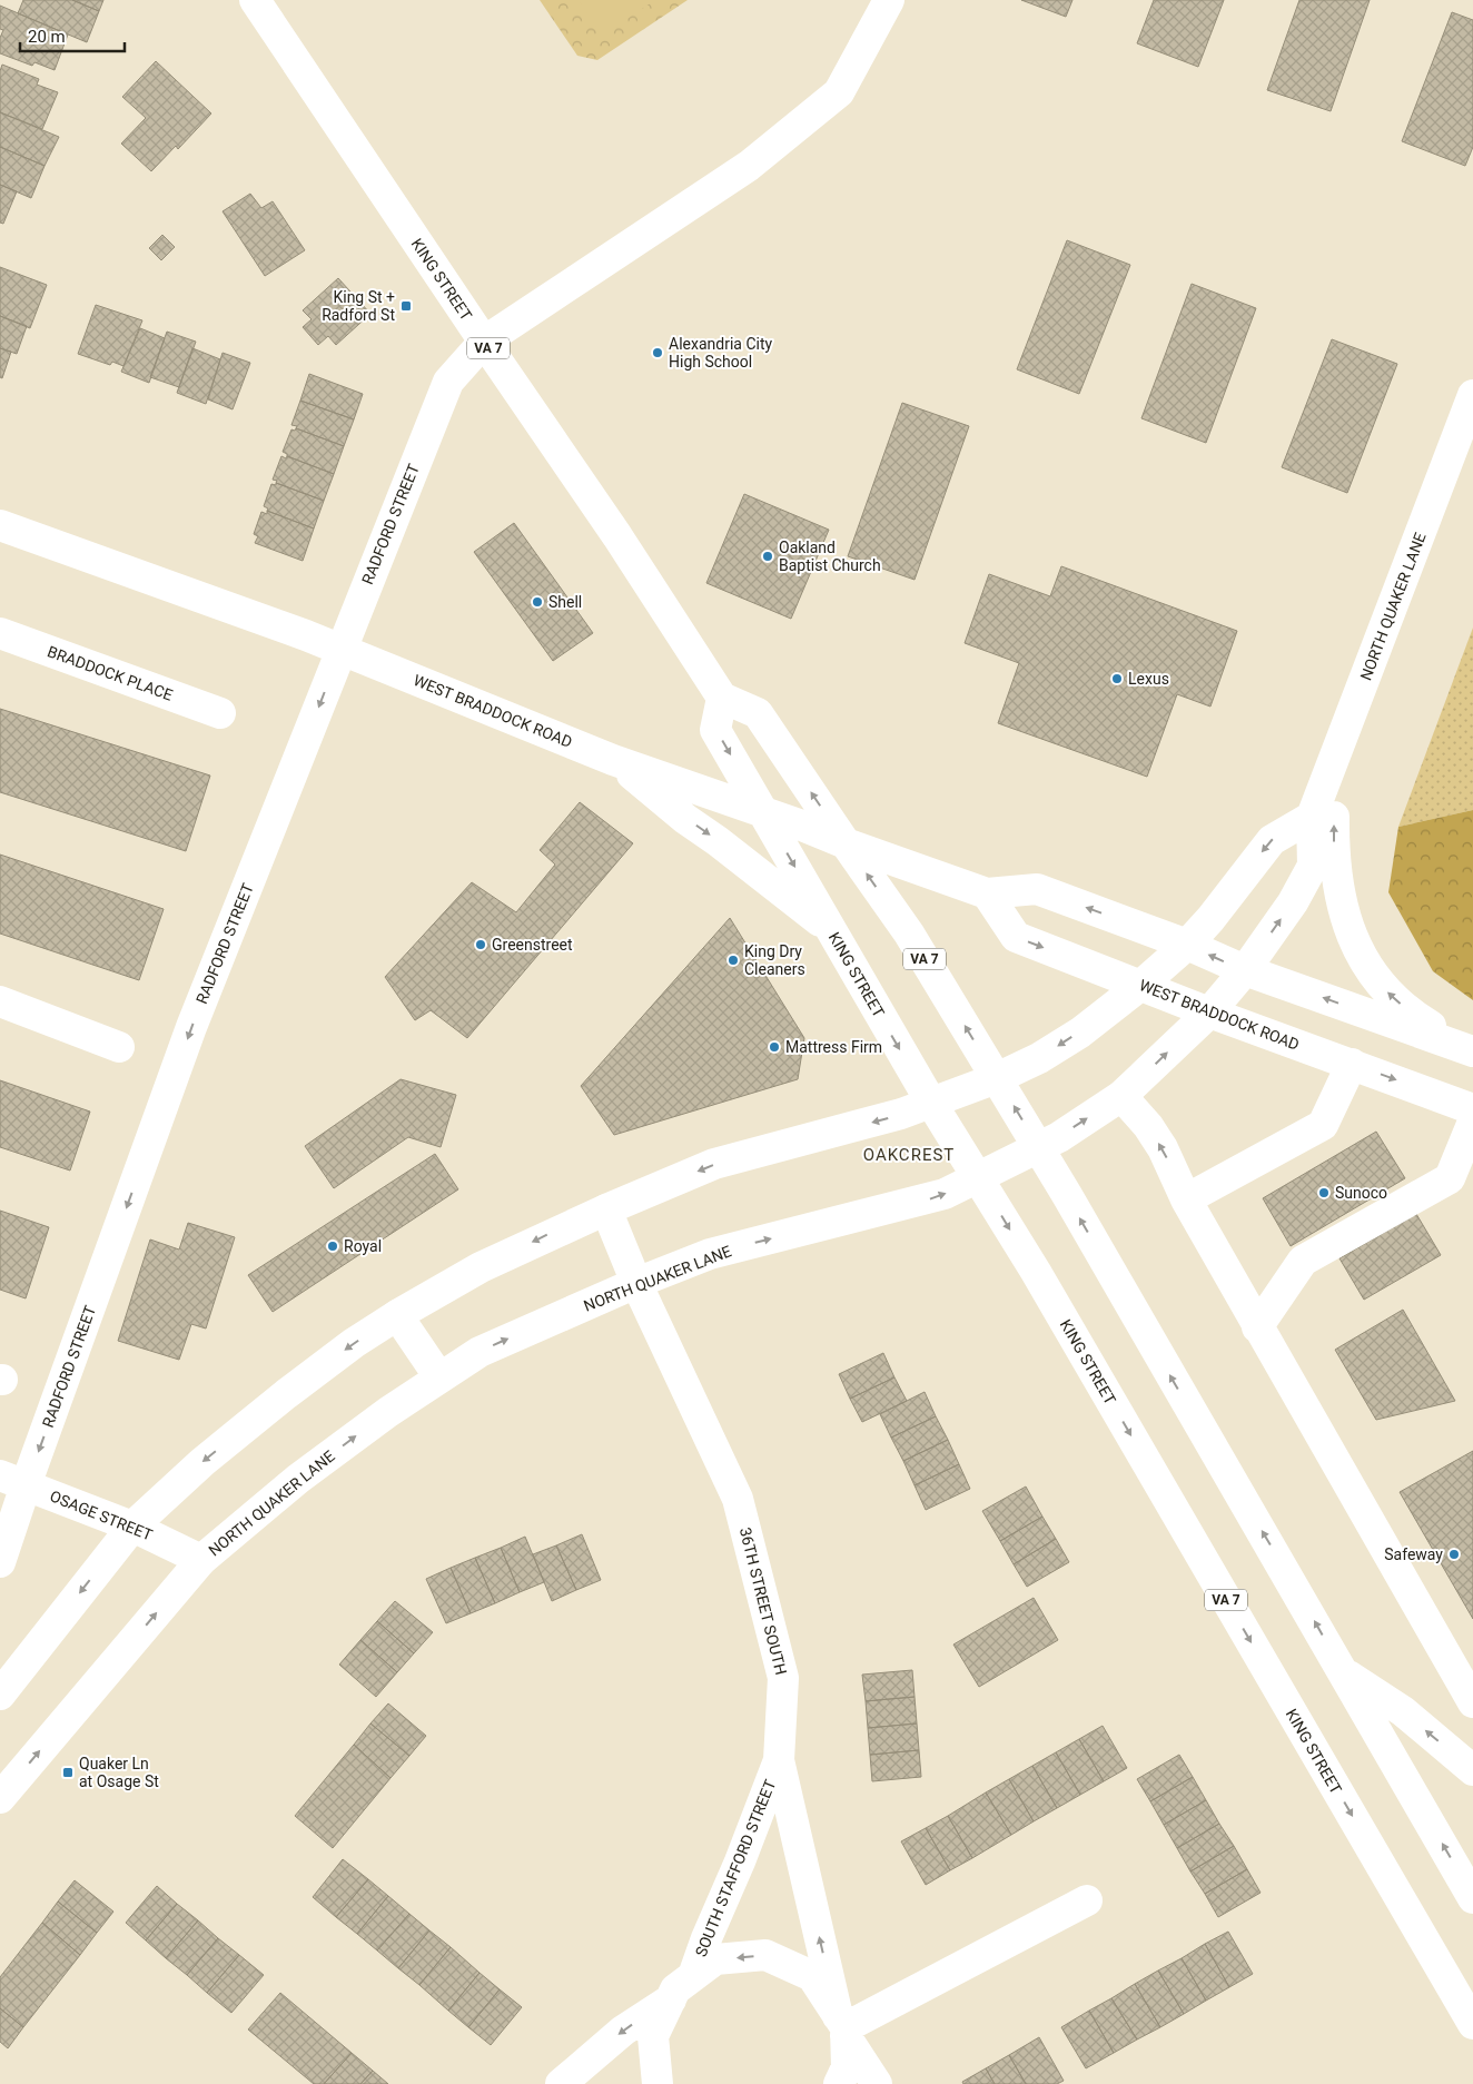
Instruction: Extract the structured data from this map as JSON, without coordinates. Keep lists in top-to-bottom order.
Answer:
{
  "streets": {
    "main road": [
      "KING STREET",
      "VA 7",
      "RADFORD STREET",
      "NORTH QUAKER LANE",
      "BRADDOCK PLACE",
      "WEST BRADDOCK ROAD",
      "OSAGE STREET",
      "36TH STREET SOUTH",
      "SOUTH STAFFORD STREET"
    ]
  },
  "crossings": [
    ["KING STREET", "VA 7"],
    ["KING STREET", "RADFORD STREET"],
    ["KING STREET", "NORTH QUAKER LANE"],
    ["KING STREET", "WEST BRADDOCK ROAD"],
    ["VA 7", "NORTH QUAKER LANE"],
    ["VA 7", "WEST BRADDOCK ROAD"],
    ["RADFORD STREET", "WEST BRADDOCK ROAD"],
    ["RADFORD STREET", "OSAGE STREET"],
    ["NORTH QUAKER LANE", "WEST BRADDOCK ROAD"],
    ["NORTH QUAKER LANE", "OSAGE STREET"],
    ["NORTH QUAKER LANE", "36TH STREET SOUTH"],
    ["36TH STREET SOUTH", "SOUTH STAFFORD STREET"]
  ],
  "one_way": ["RADFORD STREET"],
  "districts": ["OAKCREST"],
  "places": {
    "transit": ["King St + Radford St", "Quaker Ln at Osage St"],
    "other": [
      "Alexandria City High School",
      "Oakland Baptist Church",
      "Shell",
      "Lexus",
      "Greenstreet",
      "King Dry Cleaners",
      "Mattress Firm",
      "Sunoco",
      "Royal",
      "Safeway"
    ]
  },
  "scale_bar": "20 m"
}
